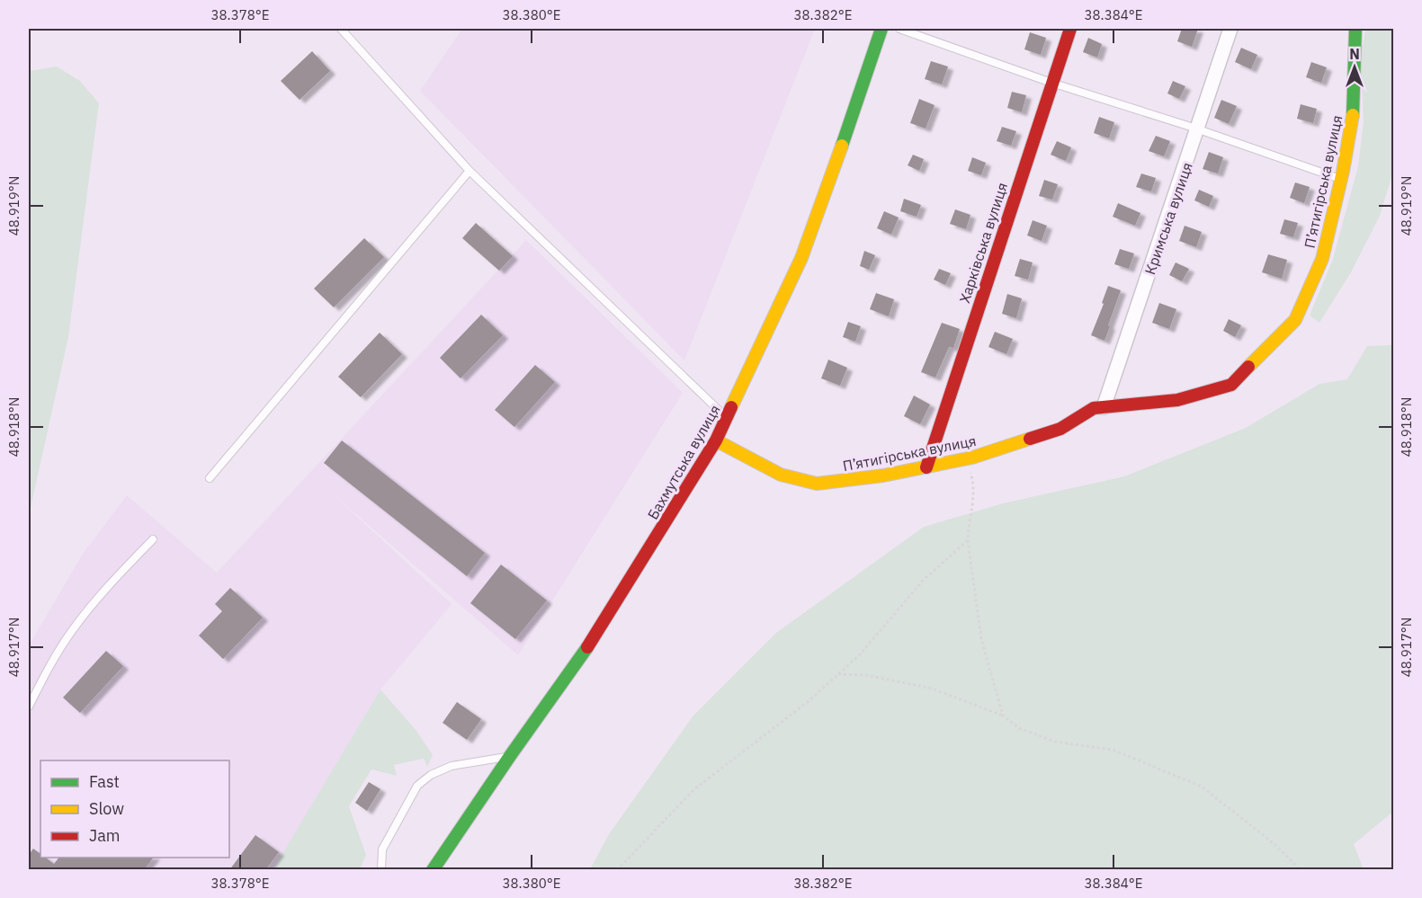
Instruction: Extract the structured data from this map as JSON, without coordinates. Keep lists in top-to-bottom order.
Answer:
{
  "streets": {
    "street": [
      "П’ятигірська вулиця",
      "Кримська вулиця",
      "Харківська вулиця",
      "Бахмутська вулиця"
    ]
  },
  "crossings": [
    ["П’ятигірська вулиця", "Кримська вулиця"],
    ["П’ятигірська вулиця", "Харківська вулиця"],
    ["П’ятигірська вулиця", "Бахмутська вулиця"]
  ],
  "legend": ["Fast", "Slow", "Jam"],
  "north": "top",
  "coordinates": [
    "38.378°E",
    "38.380°E",
    "38.382°E",
    "38.384°E",
    "48.919°N",
    "48.918°N",
    "48.917°N"
  ]
}
